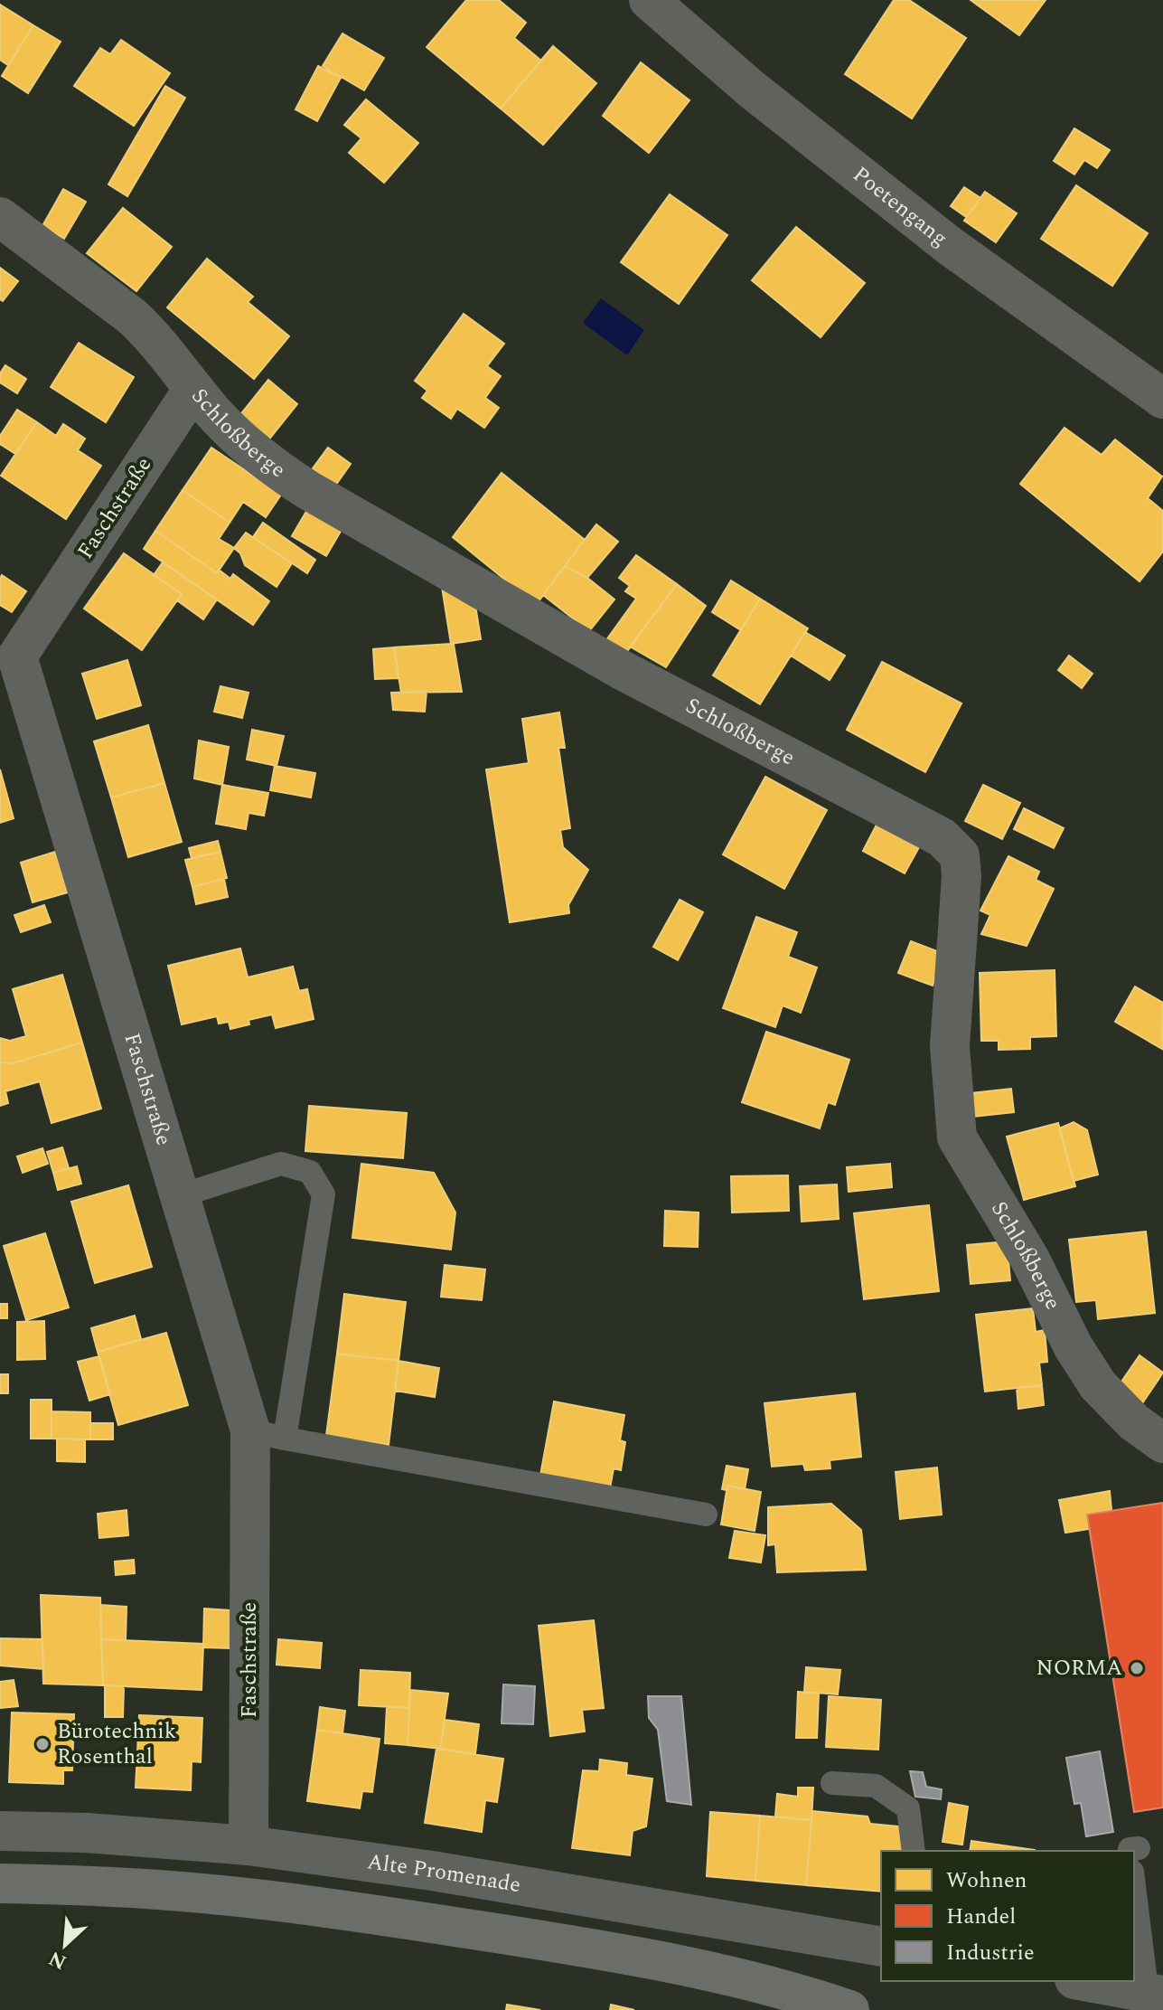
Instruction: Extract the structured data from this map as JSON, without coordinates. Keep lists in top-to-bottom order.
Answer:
{
  "streets": {
    "street": [
      "Poetengang",
      "Schloßberge",
      "Faschstraße",
      "Alte Promenade"
    ]
  },
  "crossings": [
    ["Schloßberge", "Faschstraße"],
    ["Faschstraße", "Alte Promenade"]
  ],
  "places": ["NORMA", "Bürotechnik Rosenthal"],
  "legend": ["Wohnen", "Handel", "Industrie"],
  "north": "bottom left"
}
